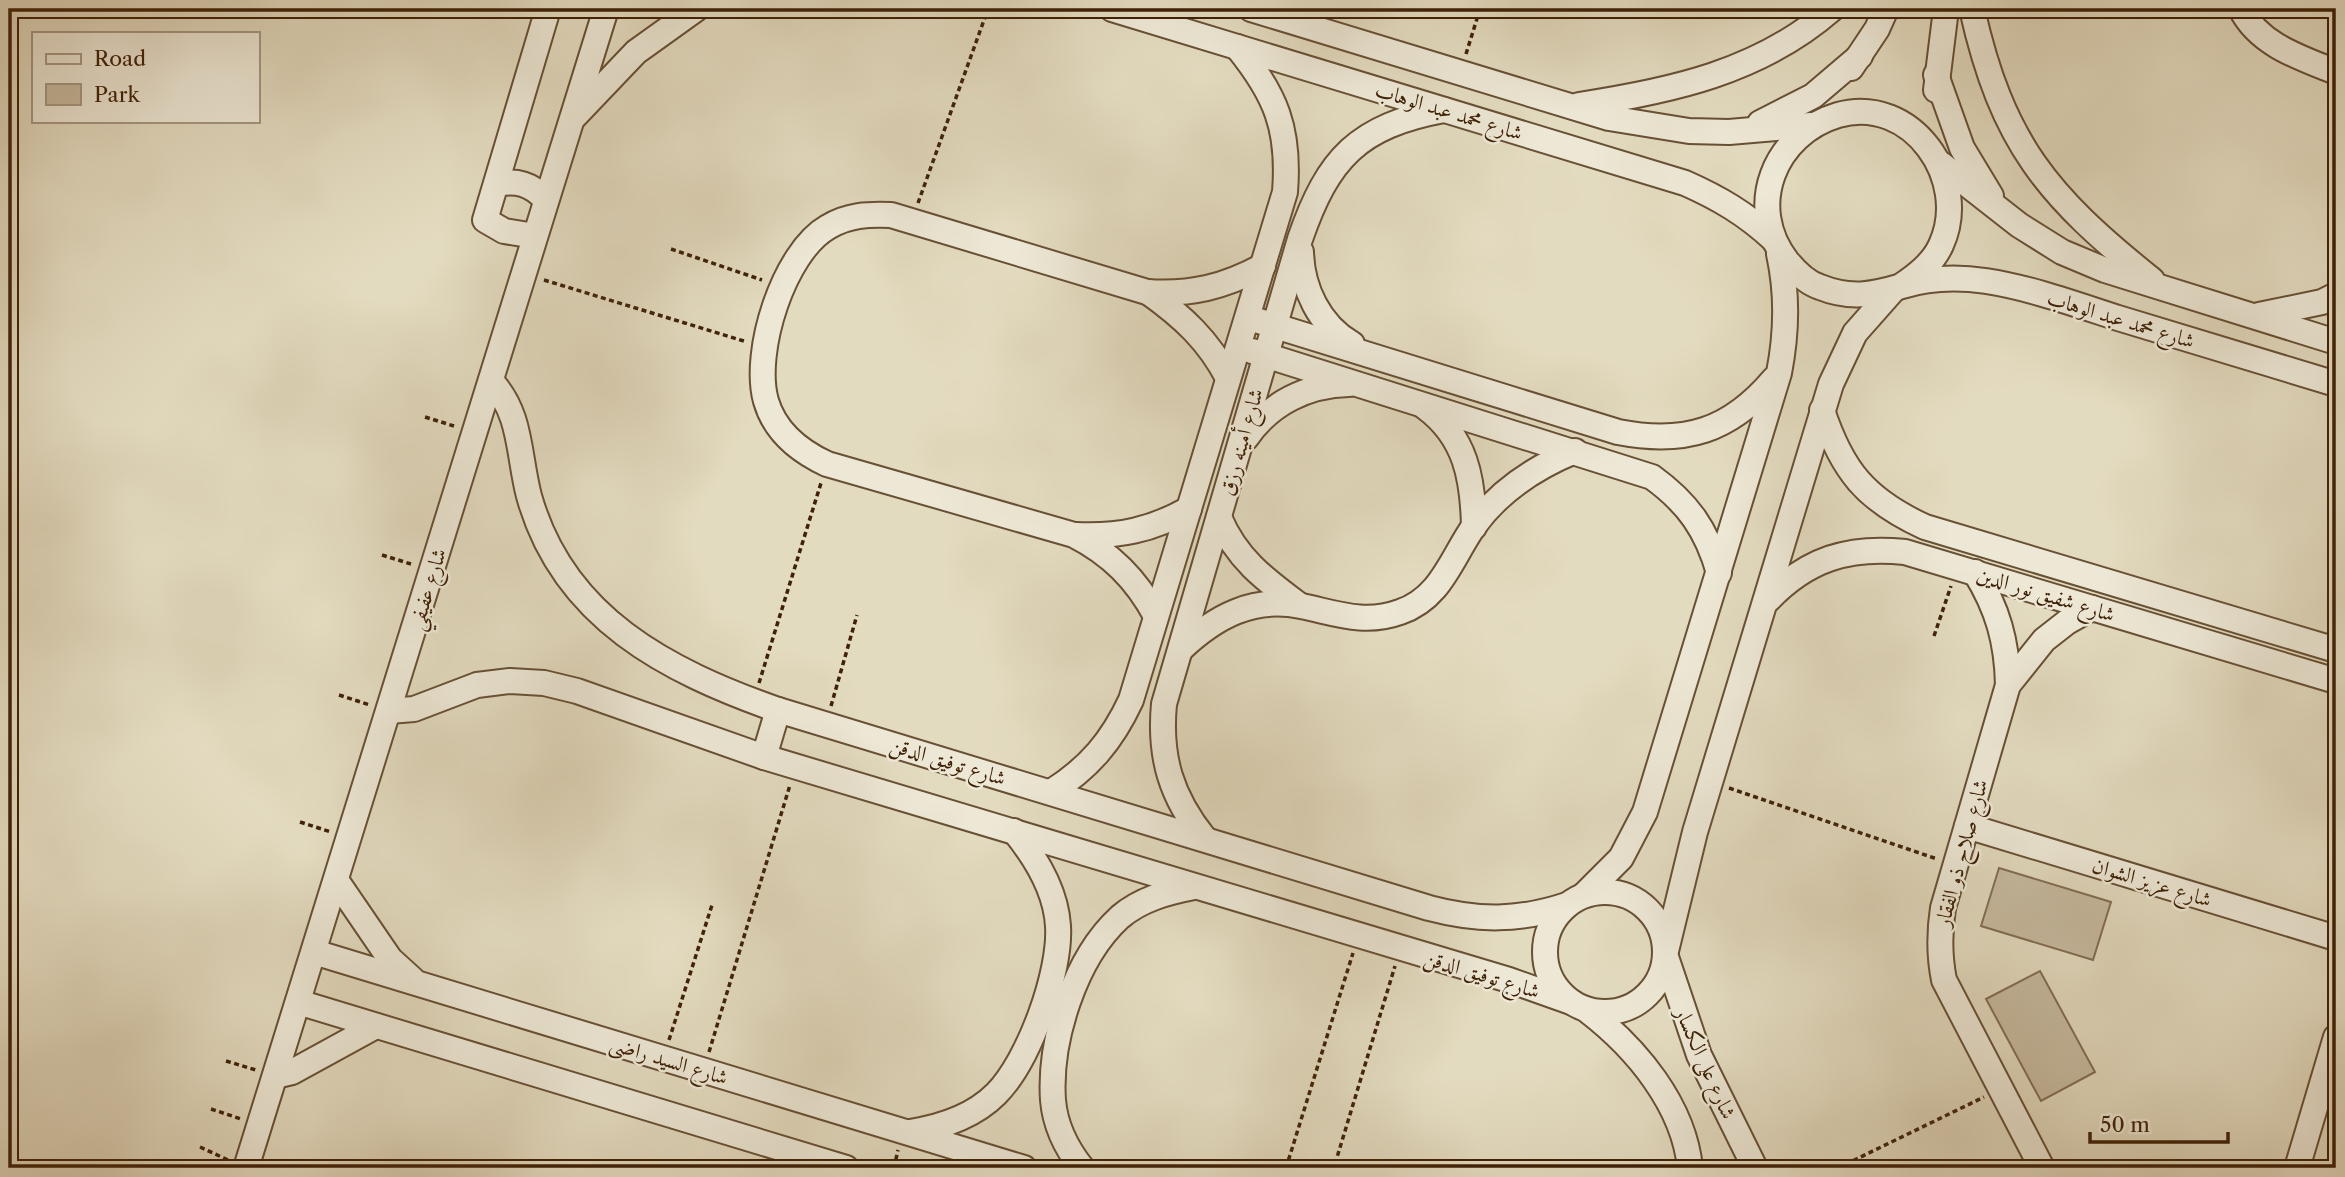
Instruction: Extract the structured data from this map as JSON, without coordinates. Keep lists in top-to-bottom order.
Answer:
{
  "streets": {
    "street": [
      "شارع محمد عبد الوهاب",
      "شارع أمينه رزق",
      "شارع عفيفي",
      "شارع شفيق نور الدين",
      "شارع توفيق الدقن",
      "شارع صلاح ذو الفقار",
      "شارع عزيز الشوان",
      "شارع السيد راضى",
      "شارع على الكسار"
    ]
  },
  "crossings": [
    ["شارع محمد عبد الوهاب", "شارع أمينه رزق"],
    ["شارع أمينه رزق", "شارع توفيق الدقن"],
    ["شارع عفيفي", "شارع توفيق الدقن"],
    ["شارع عفيفي", "شارع السيد راضى"],
    ["شارع شفيق نور الدين", "شارع صلاح ذو الفقار"],
    ["شارع توفيق الدقن", "شارع على الكسار"],
    ["شارع صلاح ذو الفقار", "شارع عزيز الشوان"]
  ],
  "legend": ["Road", "Park"],
  "scale_bar": "50 m"
}
